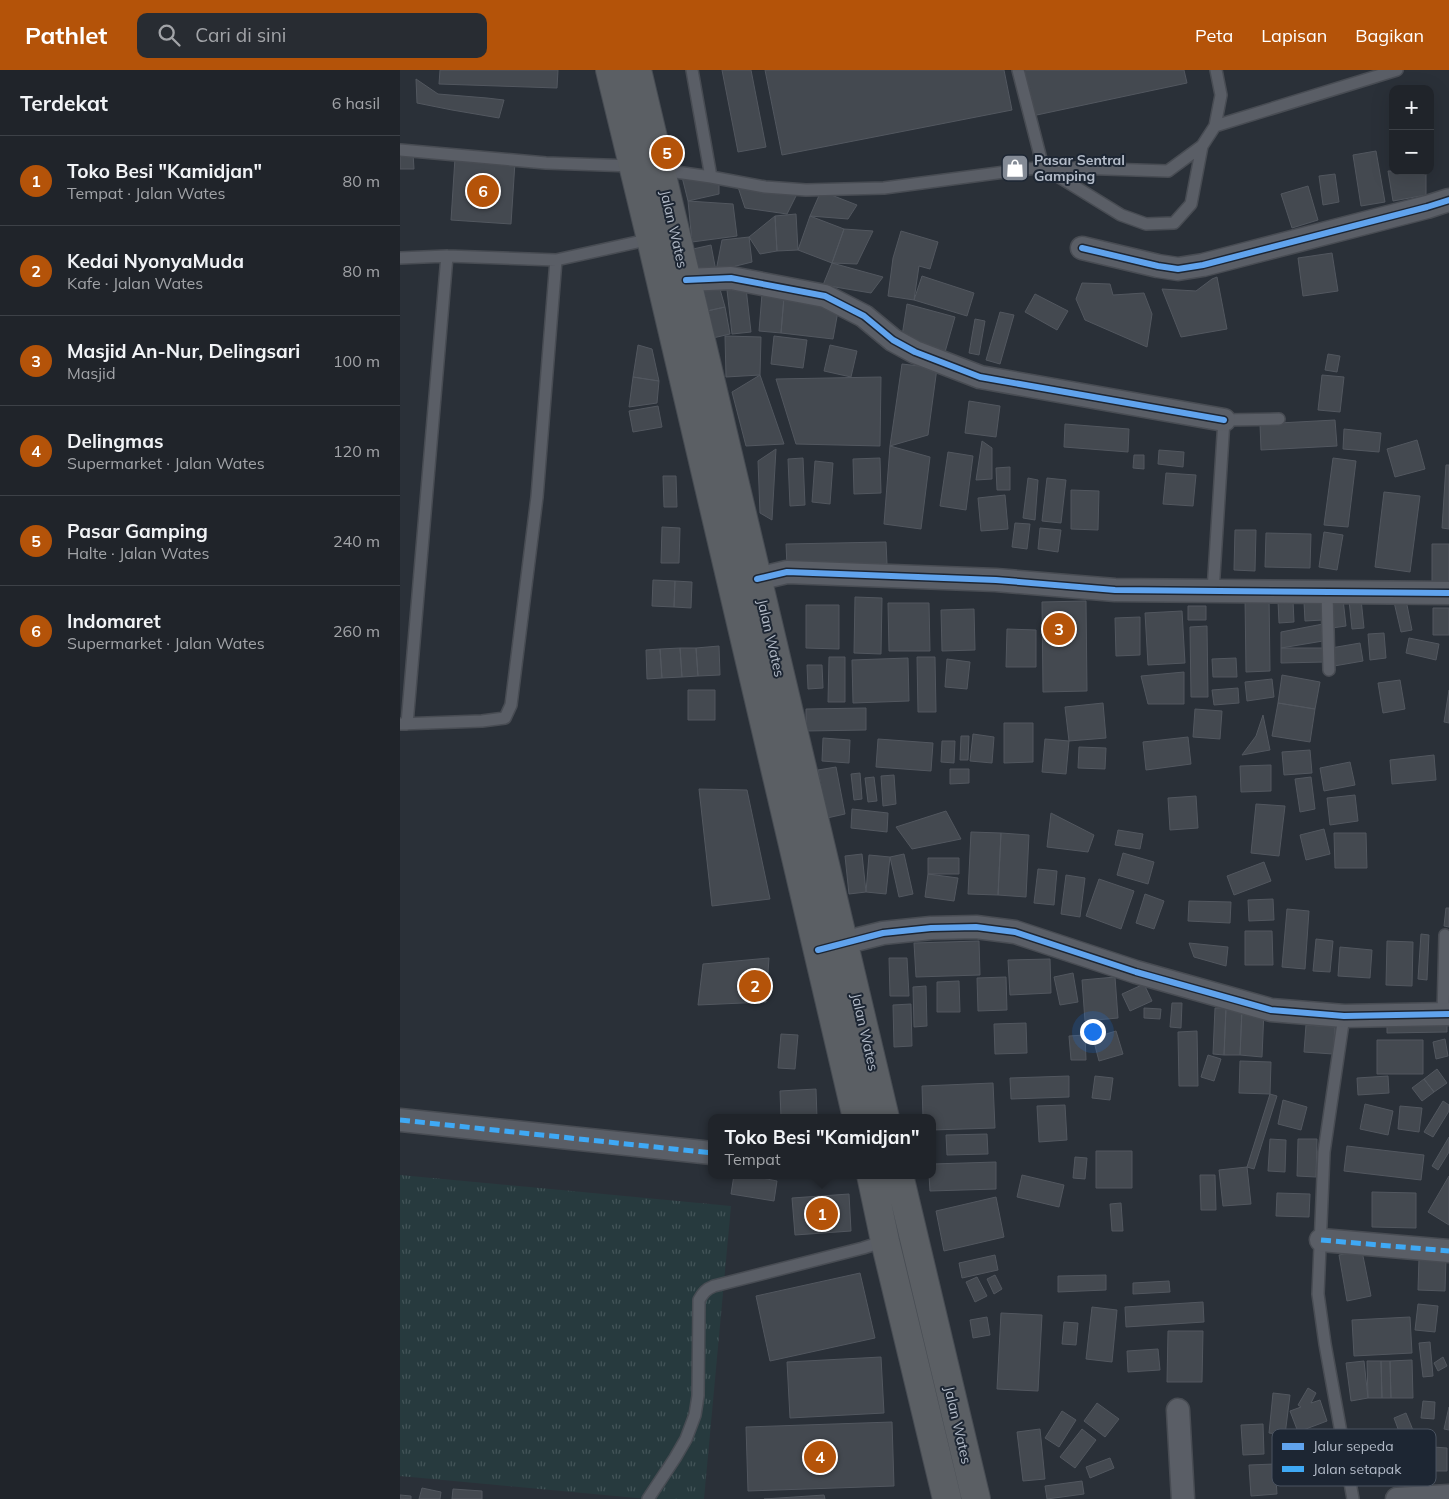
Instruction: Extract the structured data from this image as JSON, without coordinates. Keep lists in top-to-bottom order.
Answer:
{
  "streets": {
    "highway": ["Jalan Wates"]
  },
  "places": {
    "shop": ["Pasar Sentral Gamping"]
  },
  "legend": ["Jalur sepeda", "Jalan setapak"],
  "page": {
    "header": "Pathlet",
    "search": "Cari di sini",
    "nav": ["Peta", "Lapisan", "Bagikan"],
    "heading": ["Terdekat", "6 hasil"],
    "map_buttons": ["+", "−"],
    "list": [
      {
        "mark": "1",
        "name": "Toko Besi \"Kamidjan\"",
        "note": "Tempat · Jalan Wates",
        "value": "80 m"
      },
      {
        "mark": "2",
        "name": "Kedai NyonyaMuda",
        "note": "Kafe · Jalan Wates",
        "value": "80 m"
      },
      {
        "mark": "3",
        "name": "Masjid An-Nur, Delingsari",
        "note": "Masjid",
        "value": "100 m"
      },
      {
        "mark": "4",
        "name": "Delingmas",
        "note": "Supermarket · Jalan Wates",
        "value": "120 m"
      },
      {
        "mark": "5",
        "name": "Pasar Gamping",
        "note": "Halte · Jalan Wates",
        "value": "240 m"
      },
      {
        "mark": "6",
        "name": "Indomaret",
        "note": "Supermarket · Jalan Wates",
        "value": "260 m"
      }
    ],
    "pins": [
      "5",
      "6",
      "3",
      "2",
      "1",
      "4"
    ],
    "popup": ["Toko Besi \"Kamidjan\"", "Tempat"]
  }
}
